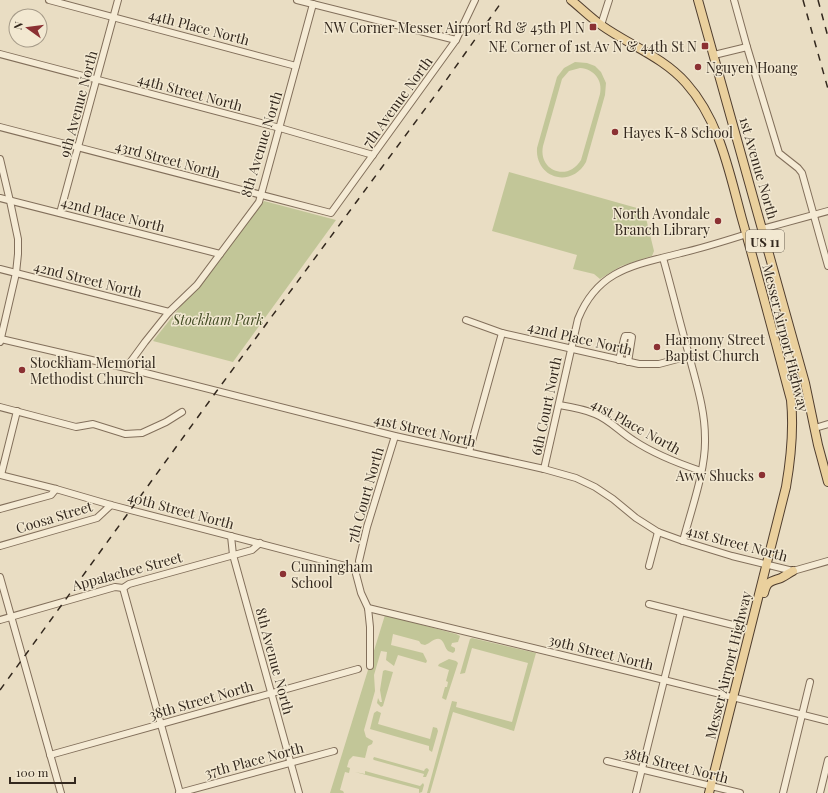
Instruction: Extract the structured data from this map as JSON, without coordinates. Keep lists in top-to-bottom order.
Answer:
{
  "streets": {
    "main road": ["1st Avenue North", "US 11", "Messer Airport Highway"],
    "street": [
      "44th Place North",
      "44th Street North",
      "7th Avenue North",
      "9th Avenue North",
      "8th Avenue North",
      "43rd Street North",
      "42nd Place North",
      "42nd Street North",
      "6th Court North",
      "41st Place North",
      "41st Street North",
      "7th Court North",
      "40th Street North",
      "Coosa Street",
      "Appalachee Street",
      "39th Street North",
      "38th Street North",
      "37th Place North"
    ]
  },
  "crossings": [
    ["44th Place North", "9th Avenue North"],
    ["44th Place North", "8th Avenue North"],
    ["44th Street North", "7th Avenue North"],
    ["44th Street North", "9th Avenue North"],
    ["44th Street North", "8th Avenue North"],
    ["7th Avenue North", "43rd Street North"],
    ["9th Avenue North", "43rd Street North"],
    ["9th Avenue North", "42nd Place North"],
    ["8th Avenue North", "43rd Street North"],
    ["8th Avenue North", "42nd Place North"],
    ["8th Avenue North", "42nd Street North"],
    ["8th Avenue North", "41st Street North"],
    ["8th Avenue North", "40th Street North"],
    ["8th Avenue North", "Appalachee Street"],
    ["8th Avenue North", "38th Street North"],
    ["8th Avenue North", "37th Place North"],
    ["42nd Place North", "6th Court North"],
    ["Messer Airport Highway", "41st Street North"],
    ["Messer Airport Highway", "39th Street North"],
    ["Messer Airport Highway", "38th Street North"],
    ["6th Court North", "41st Place North"],
    ["6th Court North", "41st Street North"],
    ["41st Street North", "7th Court North"],
    ["40th Street North", "Coosa Street"],
    ["40th Street North", "Appalachee Street"],
    ["40th Street North", "39th Street North"]
  ],
  "parks": ["Stockham Park"],
  "places": {
    "transit": ["NW Corner Messer Airport Rd & 45th Pl N", "NE Corner of 1st Av N & 44th St N"],
    "other": [
      "Nguyen Hoang",
      "Hayes K-8 School",
      "North Avondale Branch Library",
      "Harmony Street Baptist Church",
      "Stockham Memorial Methodist Church",
      "Aww Shucks",
      "Cunningham School"
    ]
  },
  "scale_bar": "100 m",
  "north": "left"
}
